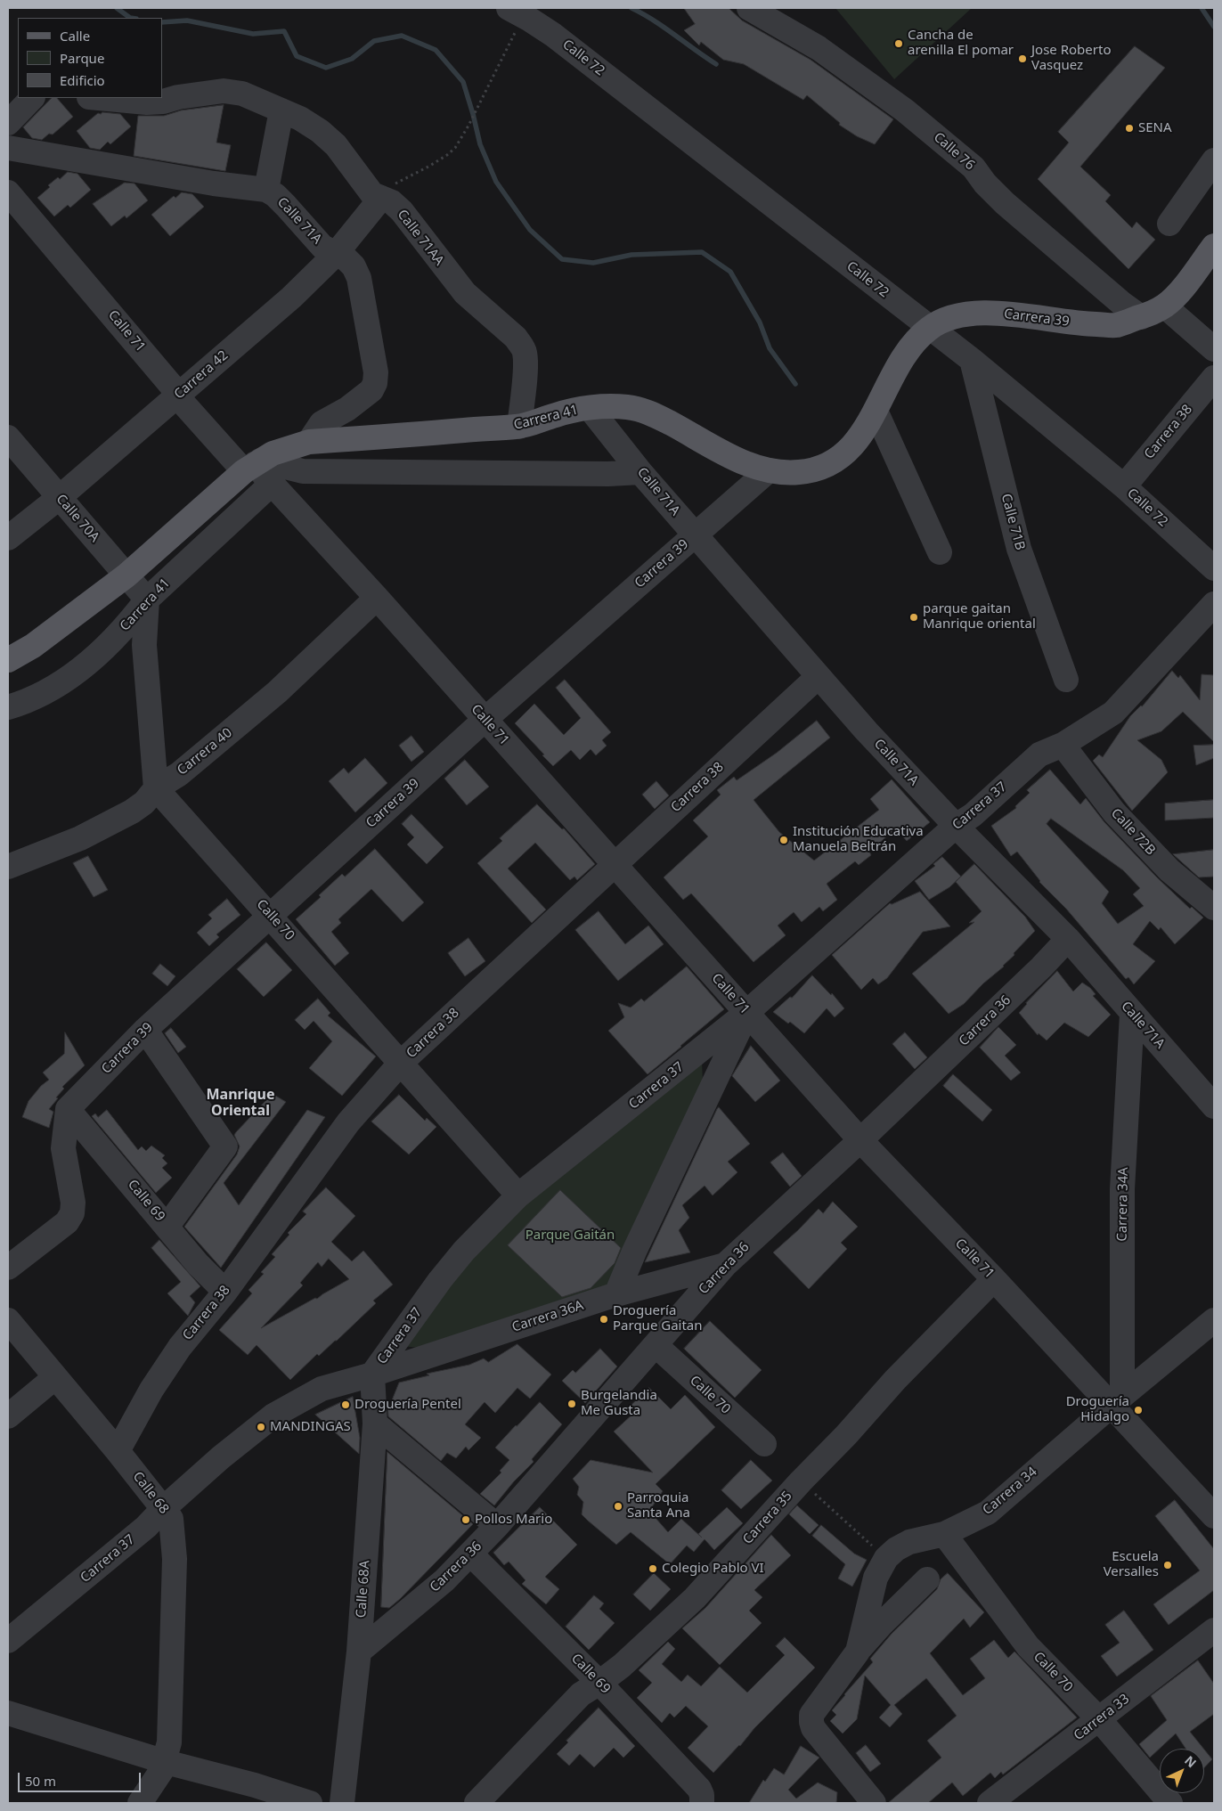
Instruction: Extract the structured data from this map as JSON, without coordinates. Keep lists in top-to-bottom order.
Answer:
{
  "streets": {
    "main road": ["Carrera 39", "Carrera 41"],
    "street": [
      "Calle 72",
      "Calle 76",
      "Calle 71A",
      "Calle 71AA",
      "Calle 71",
      "Carrera 42",
      "Carrera 38",
      "Calle 70A",
      "Calle 71B",
      "Carrera 40",
      "Carrera 37",
      "Calle 72B",
      "Calle 70",
      "Carrera 36",
      "Calle 69",
      "Carrera 34A",
      "Carrera 36A",
      "Carrera 34",
      "Calle 68",
      "Carrera 35",
      "Calle 68A",
      "Carrera 33"
    ]
  },
  "crossings": [
    ["Calle 72", "Carrera 39"],
    ["Calle 72", "Carrera 38"],
    ["Calle 72", "Calle 71B"],
    ["Calle 76", "Carrera 39"],
    ["Calle 71A", "Carrera 39"],
    ["Calle 71A", "Carrera 42"],
    ["Calle 71A", "Carrera 41"],
    ["Calle 71A", "Carrera 38"],
    ["Calle 71A", "Carrera 37"],
    ["Calle 71A", "Carrera 36"],
    ["Calle 71A", "Carrera 34A"],
    ["Calle 71AA", "Carrera 42"],
    ["Calle 71AA", "Carrera 41"],
    ["Carrera 39", "Calle 71"],
    ["Carrera 39", "Carrera 41"],
    ["Carrera 39", "Calle 70"],
    ["Carrera 39", "Calle 69"],
    ["Calle 71", "Carrera 42"],
    ["Calle 71", "Carrera 41"],
    ["Calle 71", "Carrera 38"],
    ["Calle 71", "Carrera 40"],
    ["Calle 71", "Carrera 37"],
    ["Calle 71", "Carrera 36"],
    ["Calle 71", "Carrera 34A"],
    ["Calle 71", "Carrera 34"],
    ["Calle 71", "Carrera 35"],
    ["Carrera 42", "Calle 70A"],
    ["Carrera 41", "Calle 70A"],
    ["Carrera 38", "Calle 70"],
    ["Carrera 38", "Calle 69"],
    ["Carrera 38", "Calle 68"],
    ["Carrera 40", "Calle 70"],
    ["Carrera 37", "Calle 72B"],
    ["Carrera 37", "Calle 70"],
    ["Carrera 37", "Carrera 36A"],
    ["Carrera 37", "Calle 68"],
    ["Carrera 37", "Calle 68A"],
    ["Calle 70", "Carrera 36"],
    ["Calle 70", "Carrera 34"],
    ["Calle 70", "Carrera 33"],
    ["Carrera 36", "Calle 69"],
    ["Carrera 36", "Carrera 36A"],
    ["Carrera 36", "Calle 68A"],
    ["Calle 69", "Carrera 35"],
    ["Carrera 34A", "Carrera 34"],
    ["Carrera 36A", "Calle 68A"]
  ],
  "districts": ["Manrique Oriental"],
  "parks": ["Parque Gaitán"],
  "places": [
    "Cancha de arenilla El pomar",
    "Jose Roberto Vasquez",
    "SENA",
    "parque gaitan Manrique oriental",
    "Institución Educativa Manuela Beltrán",
    "Droguería Parque Gaitan",
    "Burgelandia Me Gusta",
    "Droguería Pentel",
    "Droguería Hidalgo",
    "MANDINGAS",
    "Parroquia Santa Ana",
    "Pollos Mario",
    "Escuela Versalles",
    "Colegio Pablo VI"
  ],
  "legend": ["Calle", "Parque", "Edificio"],
  "scale_bar": "50 m",
  "north": "top right"
}
